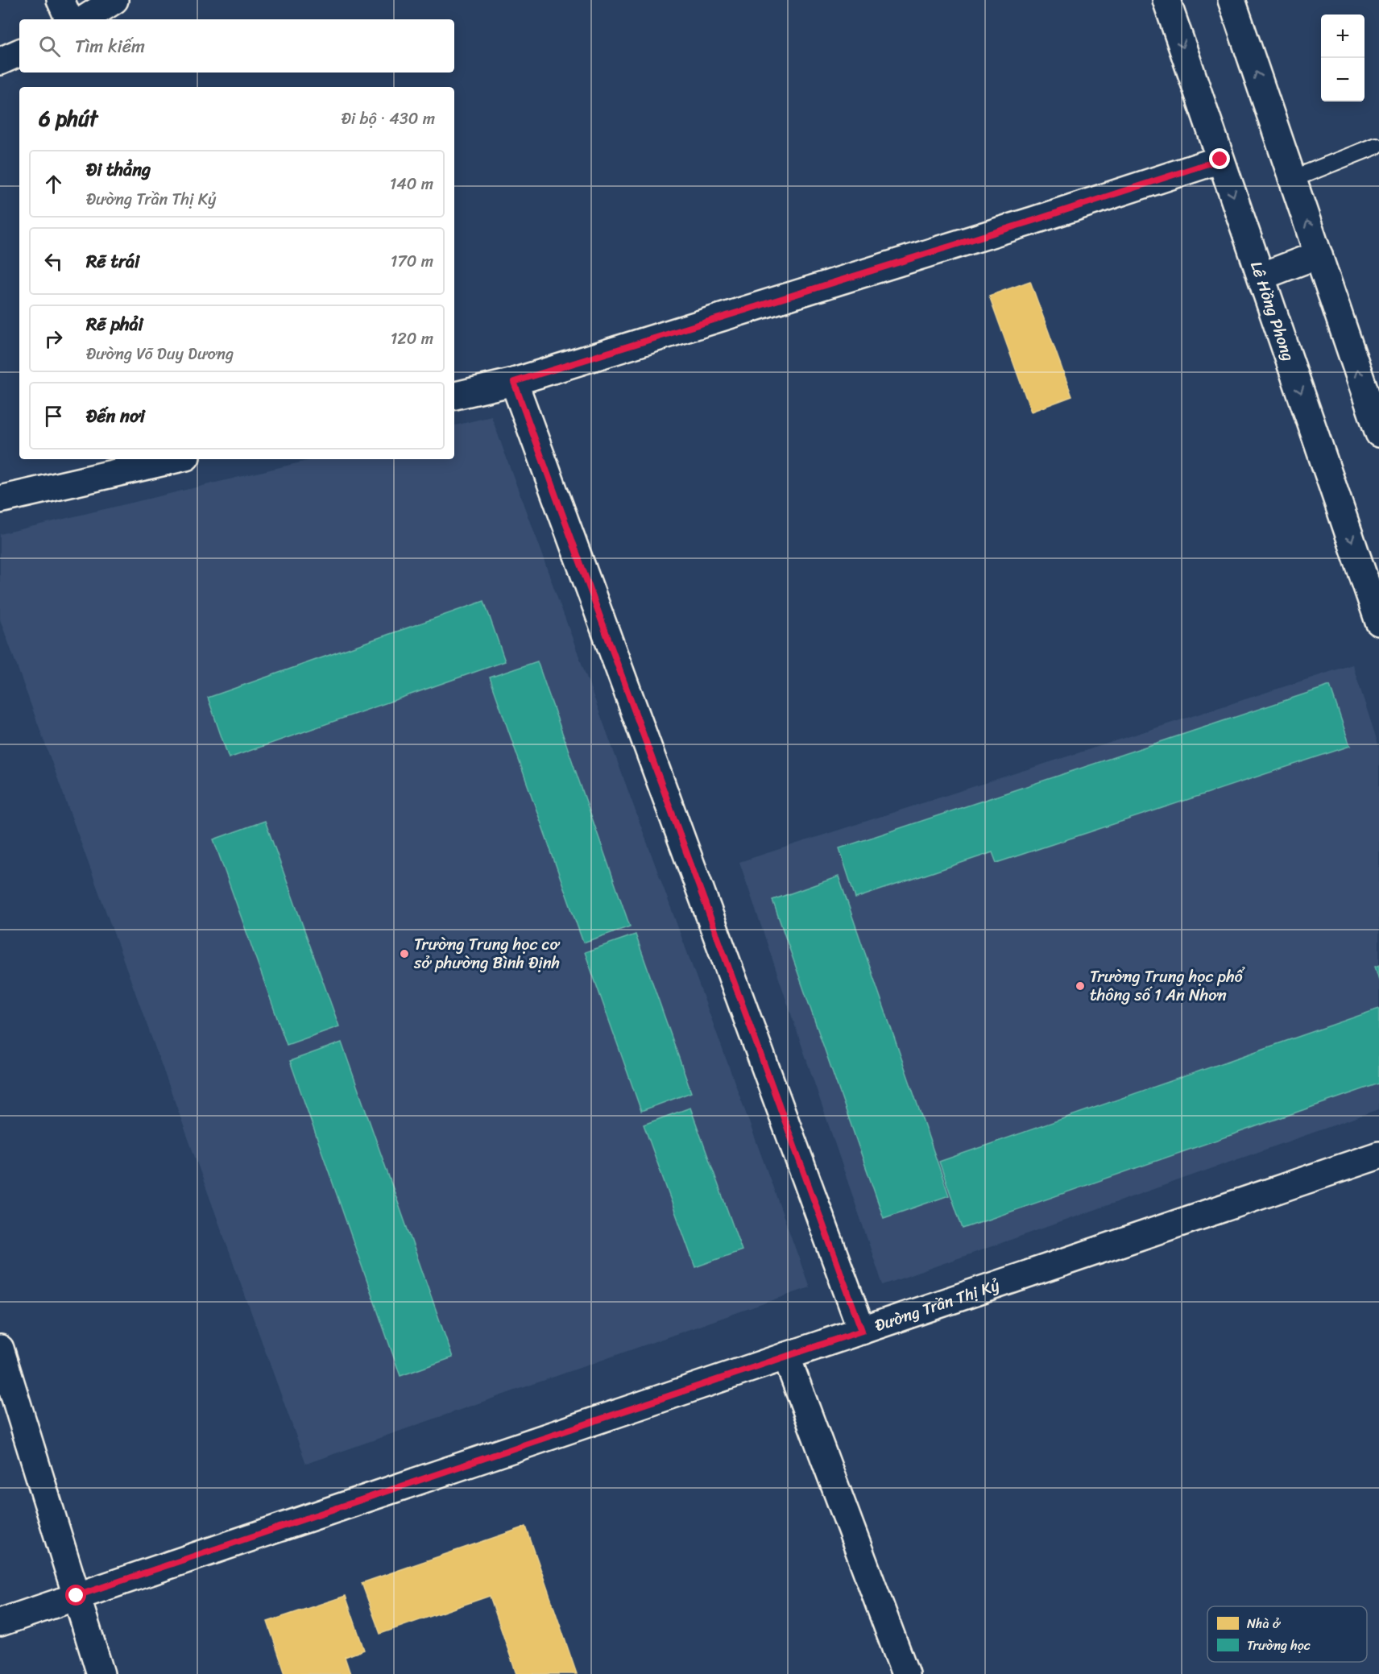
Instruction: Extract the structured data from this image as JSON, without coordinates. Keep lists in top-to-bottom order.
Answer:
{
  "streets": {
    "street": ["Lê Hồng Phong", "Đường Trần Thị Kỷ"]
  },
  "places": ["Trường Trung học cơ sở phường Bình Định", "Trường Trung học phổ thông số 1 An Nhơn"],
  "legend": ["Nhà ở", "Trường học"],
  "page": {
    "map_buttons": ["+", "−"],
    "search": "Tìm kiếm",
    "heading": ["6 phút", "Đi bộ · 430 m"],
    "list": [
      ["Đi thẳng", "Đường Trần Thị Kỷ", "140 m"],
      ["Rẽ trái", "170 m"],
      ["Rẽ phải", "Đường Võ Duy Dương", "120 m"],
      "Đến nơi"
    ]
  }
}
